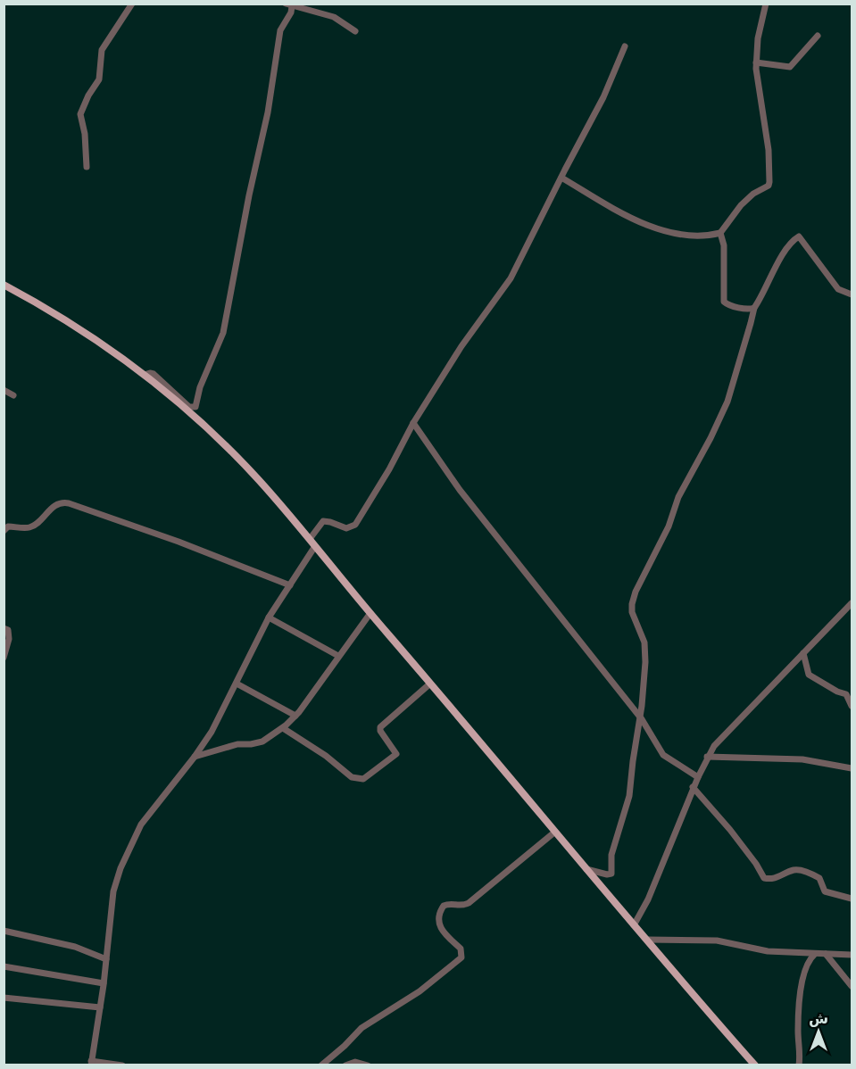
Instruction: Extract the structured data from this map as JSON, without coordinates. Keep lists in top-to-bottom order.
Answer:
{
  "north": "top"
}
